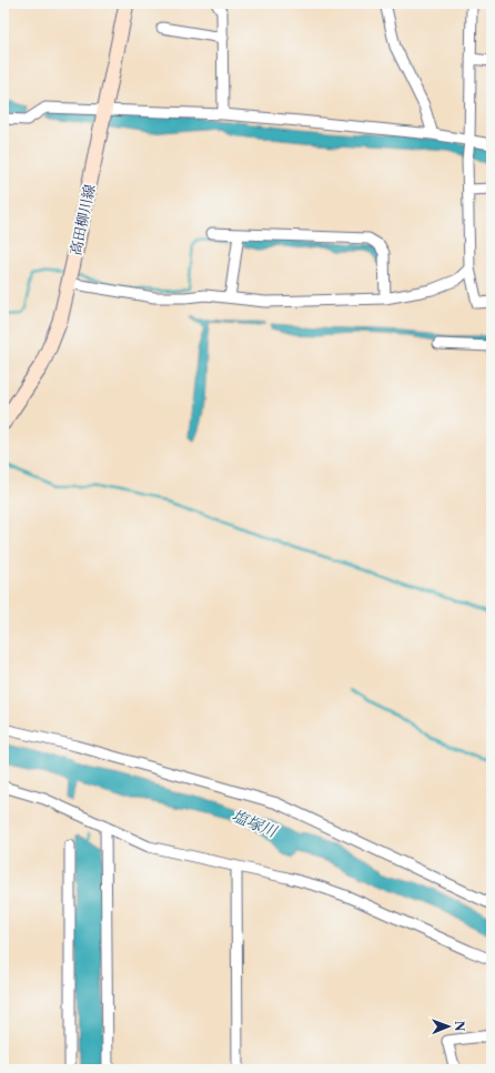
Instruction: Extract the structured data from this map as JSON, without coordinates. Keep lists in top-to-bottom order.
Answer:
{
  "streets": {
    "main road": ["高田柳川線"]
  },
  "water": ["塩塚川"],
  "north": "right"
}
